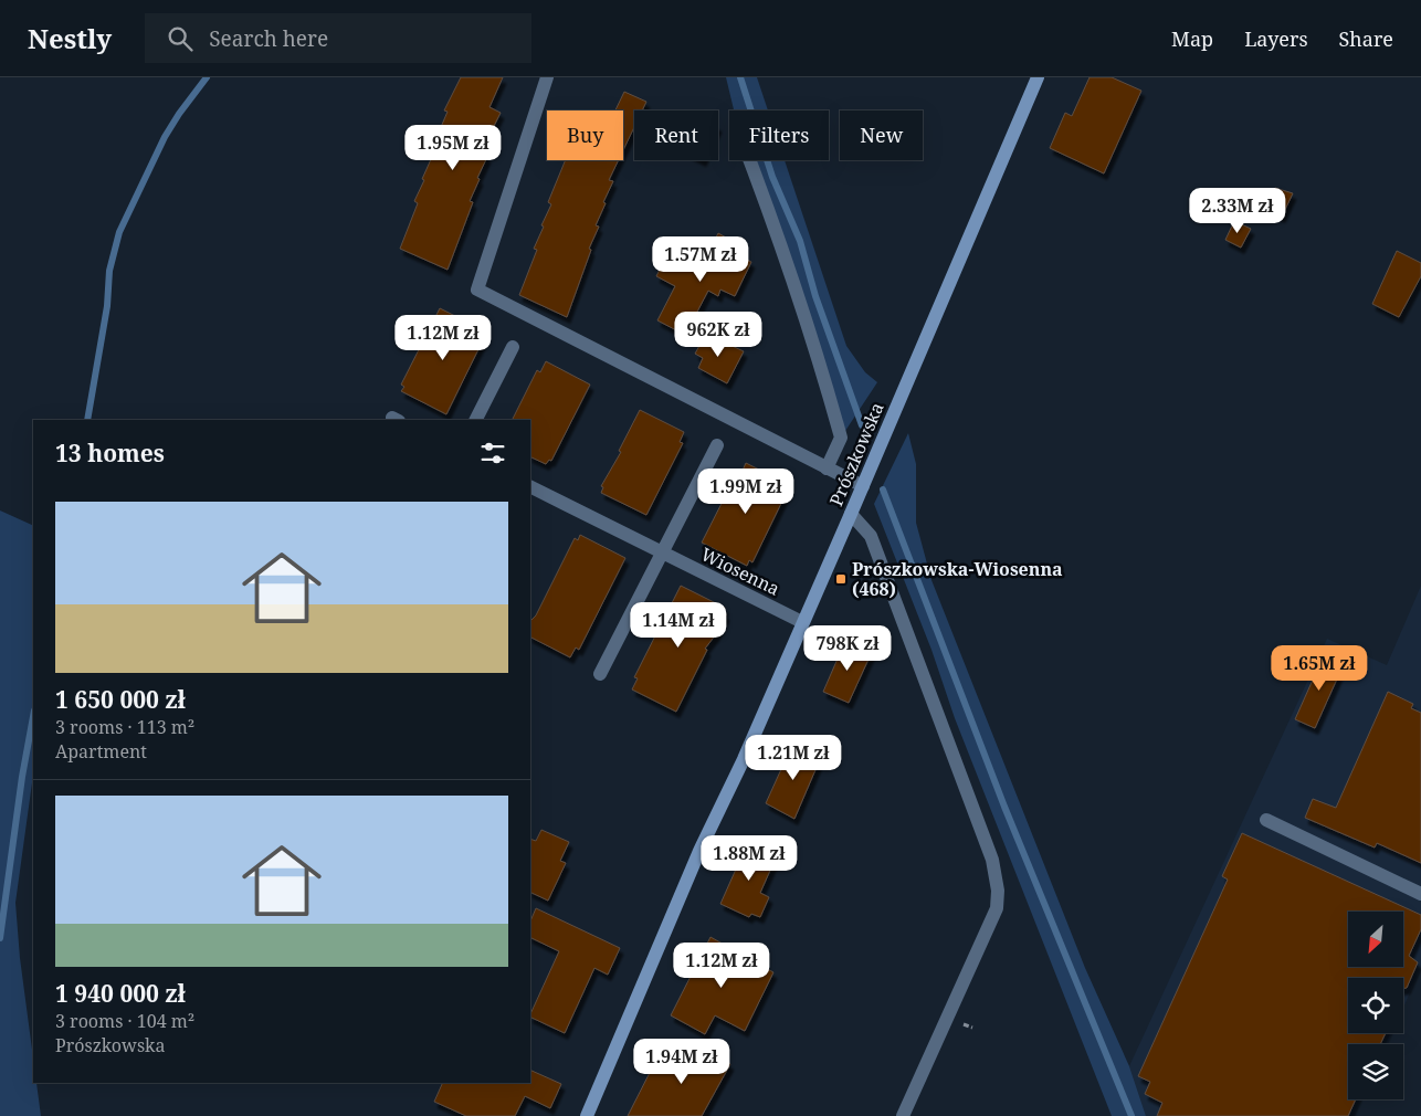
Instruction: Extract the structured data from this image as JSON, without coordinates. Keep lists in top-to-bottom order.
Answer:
{
  "streets": {
    "main road": ["Prószkowska"],
    "street": ["Wiosenna"]
  },
  "crossings": [
    ["Prószkowska", "Wiosenna"]
  ],
  "places": {
    "transit": ["Prószkowska-Wiosenna (468)"]
  },
  "north": "bottom left",
  "page": {
    "header": "Nestly",
    "search": "Search here",
    "nav": ["Map", "Layers", "Share"],
    "chip": [
      "Buy",
      "Rent",
      "Filters",
      "New"
    ],
    "price": [
      "1.95M zł",
      "2.33M zł",
      "1.57M zł",
      "962K zł",
      "1.12M zł",
      "1.99M zł",
      "1.14M zł",
      "798K zł",
      "1.65M zł",
      "1.21M zł",
      "1.88M zł",
      "1.12M zł",
      "1.94M zł"
    ],
    "heading": "13 homes",
    "list": [
      {
        "name": "1 650 000 zł",
        "note": "3 rooms · 113 m² · Apartment"
      },
      {
        "name": "1 940 000 zł",
        "note": "3 rooms · 104 m² · Prószkowska"
      }
    ]
  }
}
